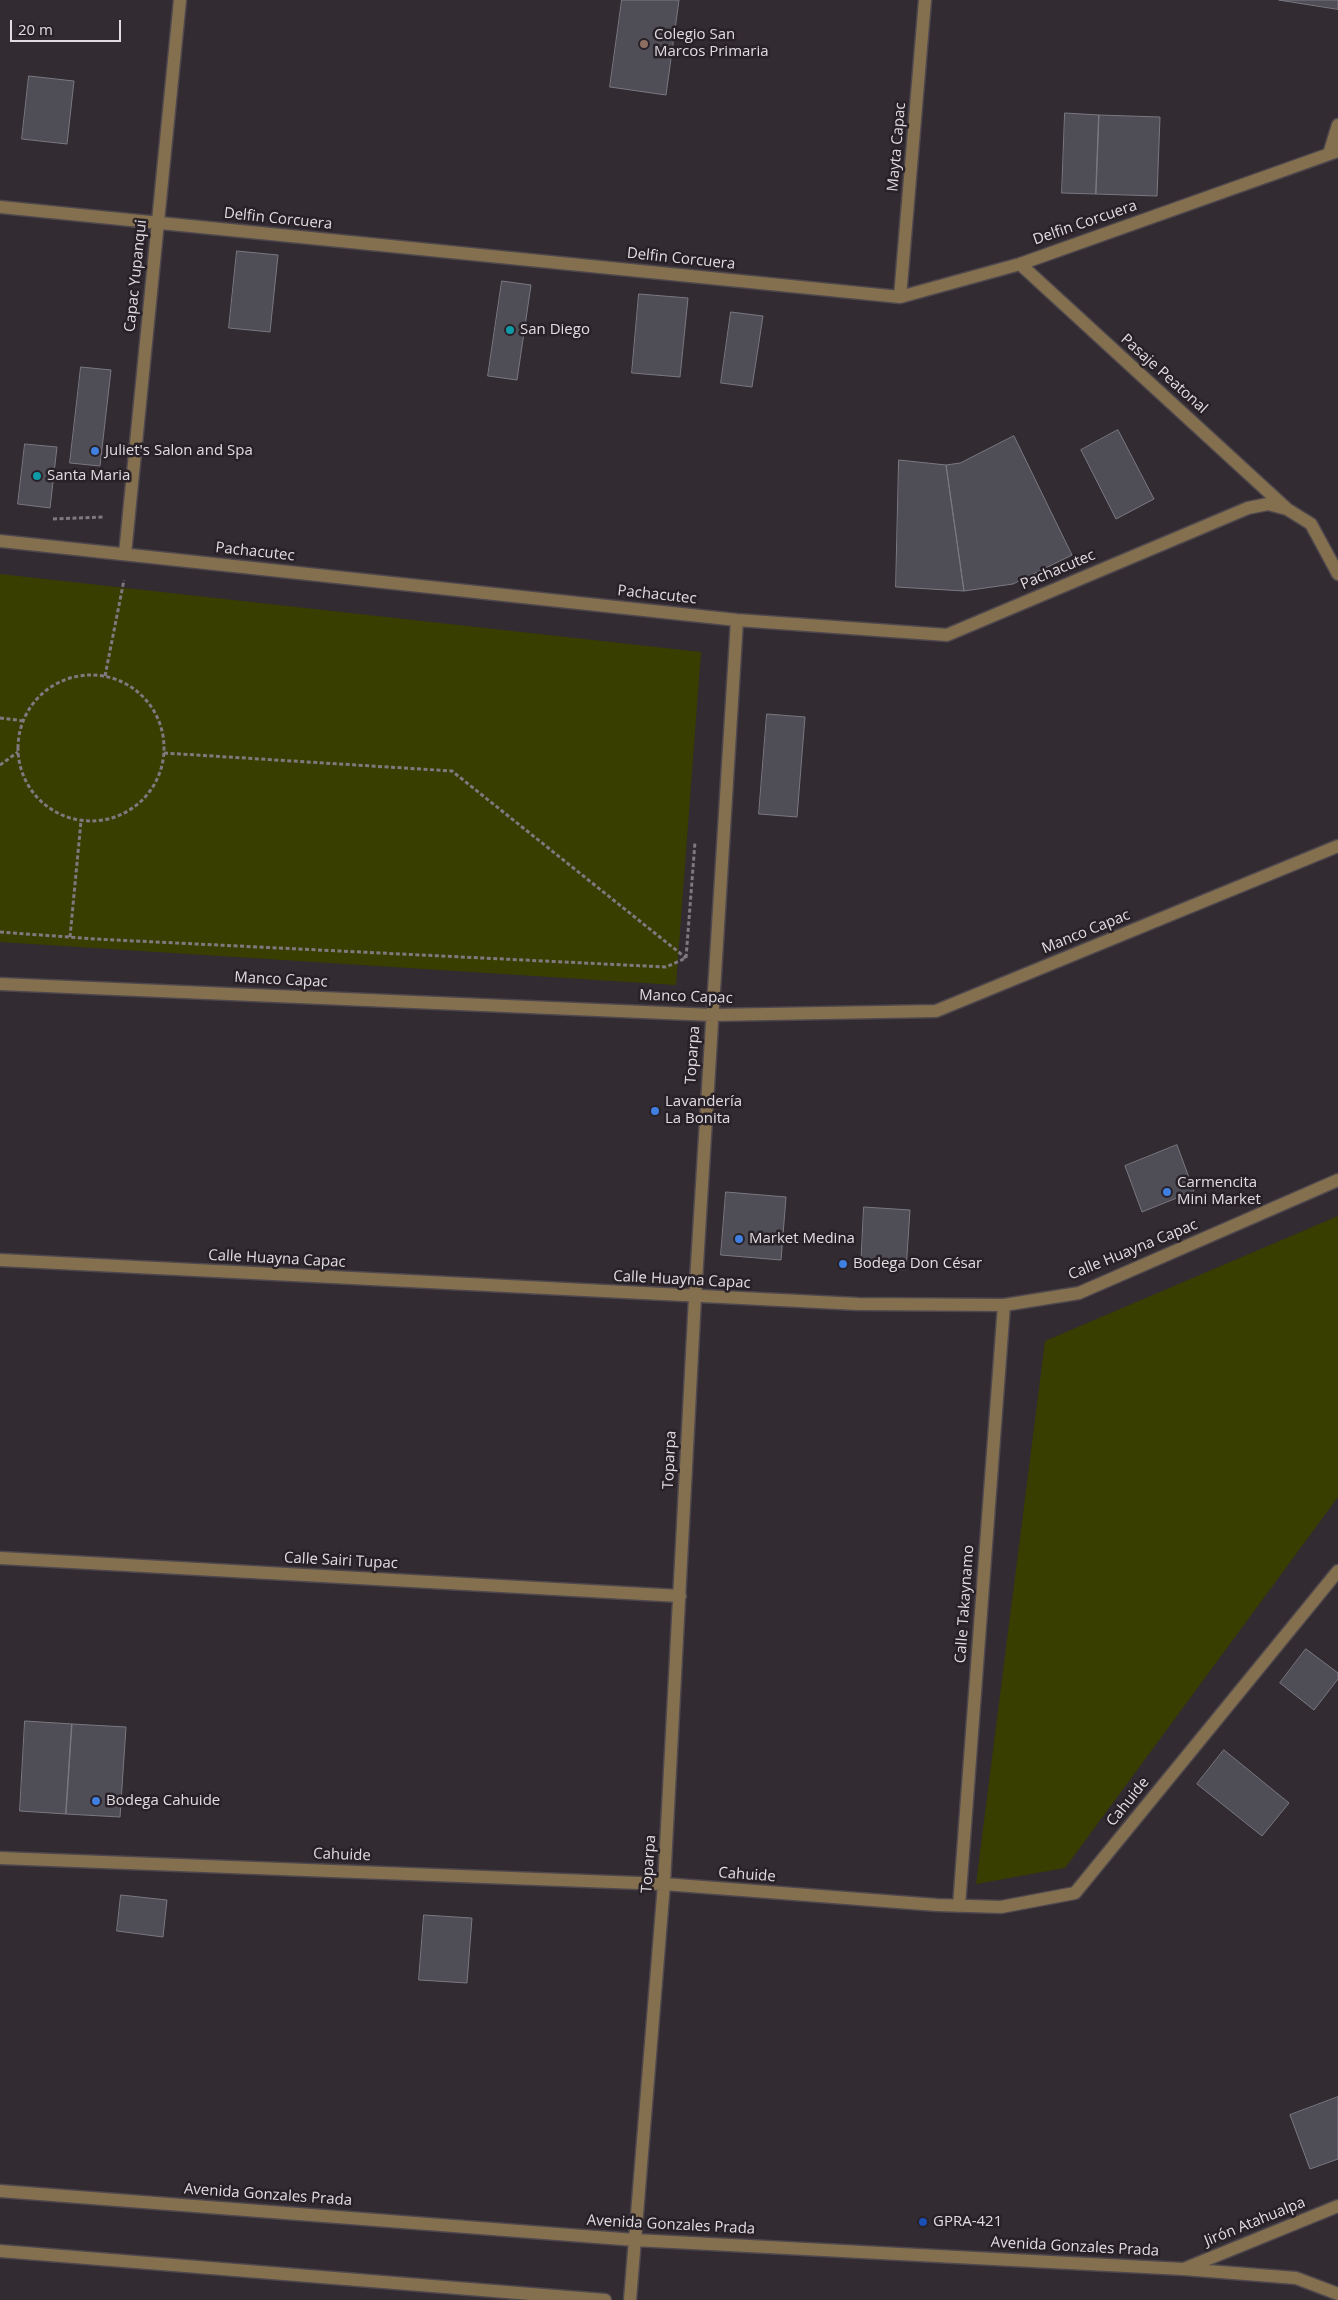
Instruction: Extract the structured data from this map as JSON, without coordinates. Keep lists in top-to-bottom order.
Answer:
{
  "streets": {
    "street": [
      "Mayta Capac",
      "Delfin Corcuera",
      "Capac Yupanqui",
      "Pasaje Peatonal",
      "Pachacutec",
      "Manco Capac",
      "Toparpa",
      "Calle Huayna Capac",
      "Calle Sairi Tupac",
      "Calle Takaynamo",
      "Cahuide",
      "Avenida Gonzales Prada",
      "Jirón Atahualpa"
    ]
  },
  "crossings": [
    ["Mayta Capac", "Delfin Corcuera"],
    ["Delfin Corcuera", "Capac Yupanqui"],
    ["Delfin Corcuera", "Pasaje Peatonal"],
    ["Capac Yupanqui", "Pachacutec"],
    ["Pasaje Peatonal", "Pachacutec"],
    ["Pachacutec", "Toparpa"],
    ["Manco Capac", "Toparpa"],
    ["Toparpa", "Calle Huayna Capac"],
    ["Toparpa", "Calle Sairi Tupac"],
    ["Toparpa", "Cahuide"],
    ["Toparpa", "Avenida Gonzales Prada"],
    ["Calle Huayna Capac", "Calle Takaynamo"],
    ["Calle Takaynamo", "Cahuide"],
    ["Avenida Gonzales Prada", "Jirón Atahualpa"]
  ],
  "places": [
    "Colegio San Marcos Primaria",
    "San Diego",
    "Juliet's Salon and Spa",
    "Santa Maria",
    "Lavandería La Bonita",
    "Carmencita Mini Market",
    "Market Medina",
    "Bodega Don César",
    "Bodega Cahuide",
    "GPRA-421"
  ],
  "scale_bar": "20 m"
}
